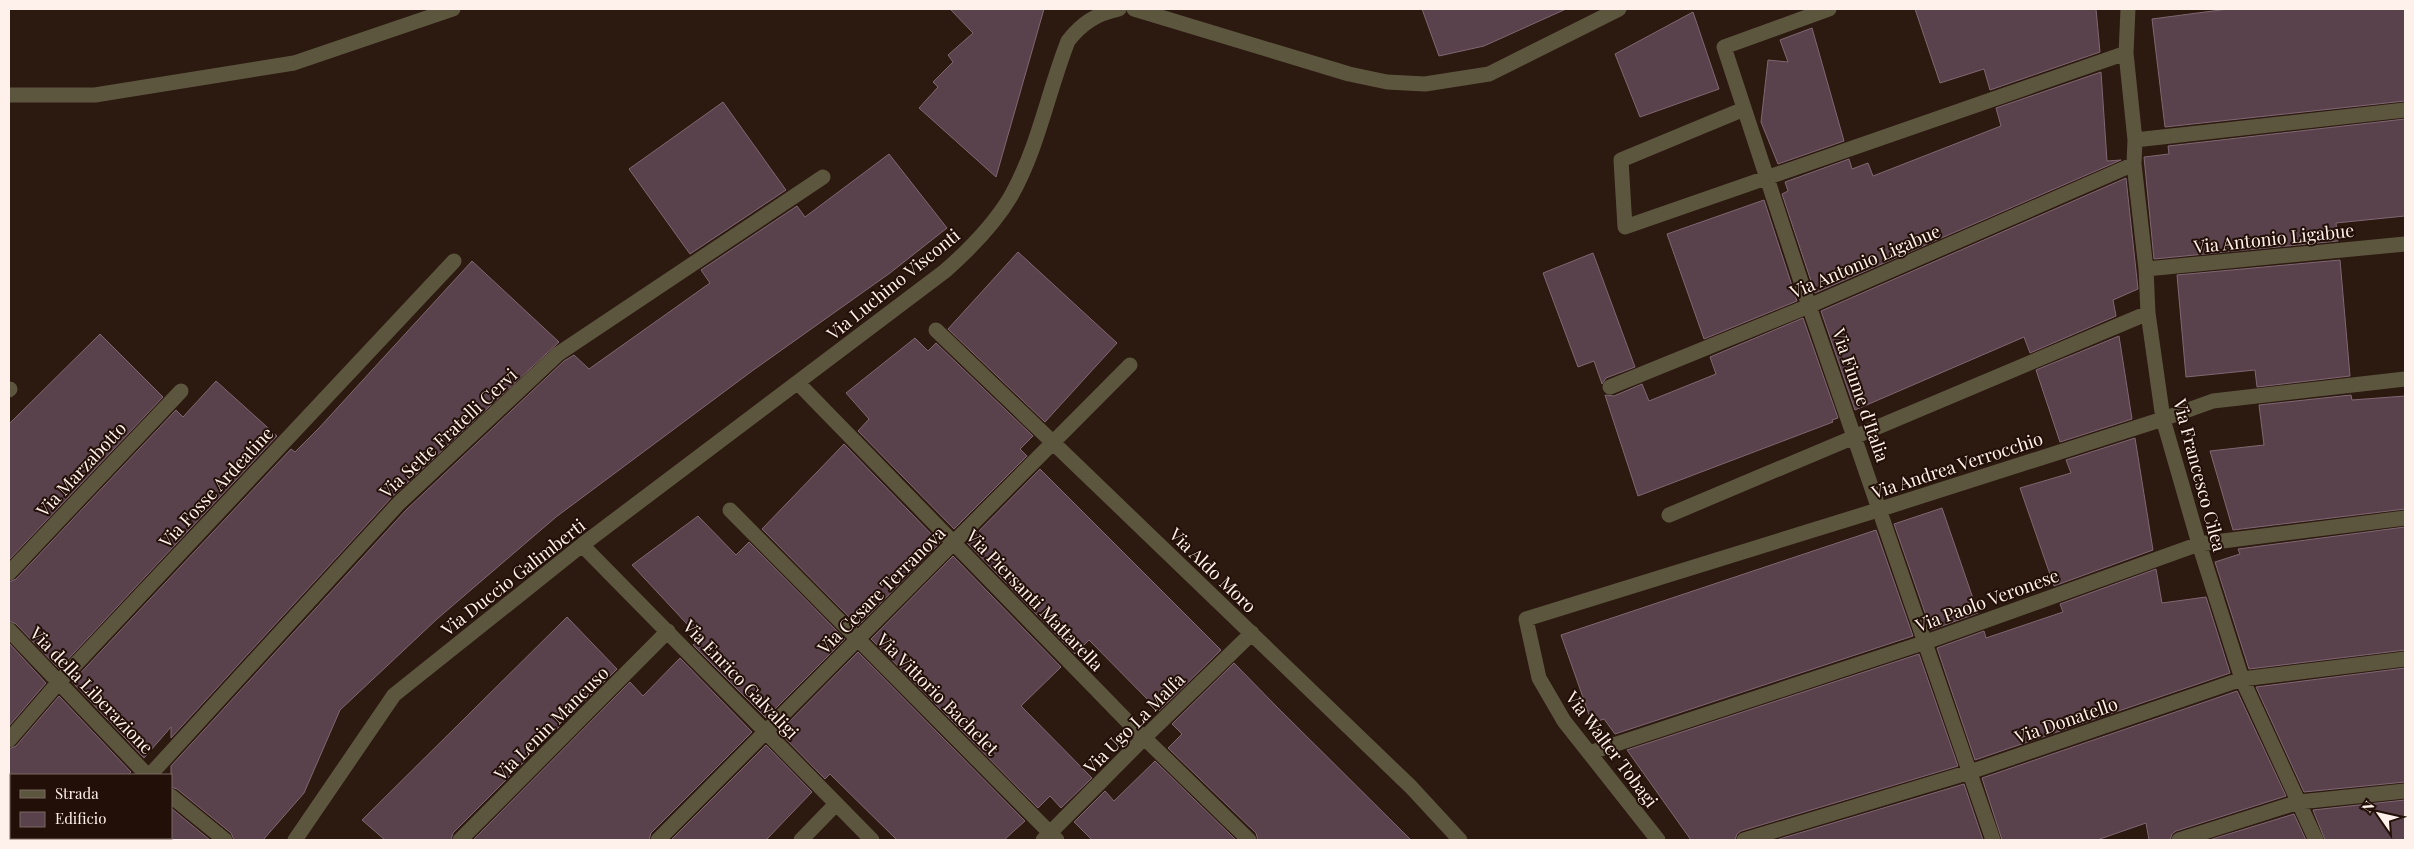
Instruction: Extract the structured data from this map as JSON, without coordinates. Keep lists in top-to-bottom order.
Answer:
{
  "streets": {
    "street": [
      "Via Antonio Ligabue",
      "Via Luchino Visconti",
      "Via Fiume d'Italia",
      "Via Sette Fratelli Cervi",
      "Via Andrea Verrocchio",
      "Via Marzabotto",
      "Via Francesco Cilea",
      "Via Fosse Ardeatine",
      "Via Aldo Moro",
      "Via Duccio Galimberti",
      "Via Cesare Terranova",
      "Via Piersanti Mattarella",
      "Via Paolo Veronese",
      "Via Enrico Galvaligi",
      "Via della Liberazione",
      "Via Vittorio Bachelet",
      "Via Donatello",
      "Via Lenin Mancuso",
      "Via Ugo La Malfa",
      "Via Walter Tobagi"
    ]
  },
  "crossings": [
    ["Via Antonio Ligabue", "Via Fiume d'Italia"],
    ["Via Antonio Ligabue", "Via Francesco Cilea"],
    ["Via Luchino Visconti", "Via Duccio Galimberti"],
    ["Via Luchino Visconti", "Via Piersanti Mattarella"],
    ["Via Fiume d'Italia", "Via Andrea Verrocchio"],
    ["Via Fiume d'Italia", "Via Paolo Veronese"],
    ["Via Fiume d'Italia", "Via Donatello"],
    ["Via Andrea Verrocchio", "Via Francesco Cilea"],
    ["Via Andrea Verrocchio", "Via Walter Tobagi"],
    ["Via Francesco Cilea", "Via Paolo Veronese"],
    ["Via Francesco Cilea", "Via Donatello"],
    ["Via Fosse Ardeatine", "Via della Liberazione"],
    ["Via Aldo Moro", "Via Cesare Terranova"],
    ["Via Aldo Moro", "Via Ugo La Malfa"],
    ["Via Duccio Galimberti", "Via Piersanti Mattarella"],
    ["Via Duccio Galimberti", "Via Enrico Galvaligi"],
    ["Via Cesare Terranova", "Via Piersanti Mattarella"],
    ["Via Cesare Terranova", "Via Enrico Galvaligi"],
    ["Via Cesare Terranova", "Via Vittorio Bachelet"],
    ["Via Piersanti Mattarella", "Via Ugo La Malfa"],
    ["Via Paolo Veronese", "Via Walter Tobagi"],
    ["Via Enrico Galvaligi", "Via Lenin Mancuso"],
    ["Via Vittorio Bachelet", "Via Ugo La Malfa"]
  ],
  "legend": ["Strada", "Edificio"],
  "north": "top left"
}
